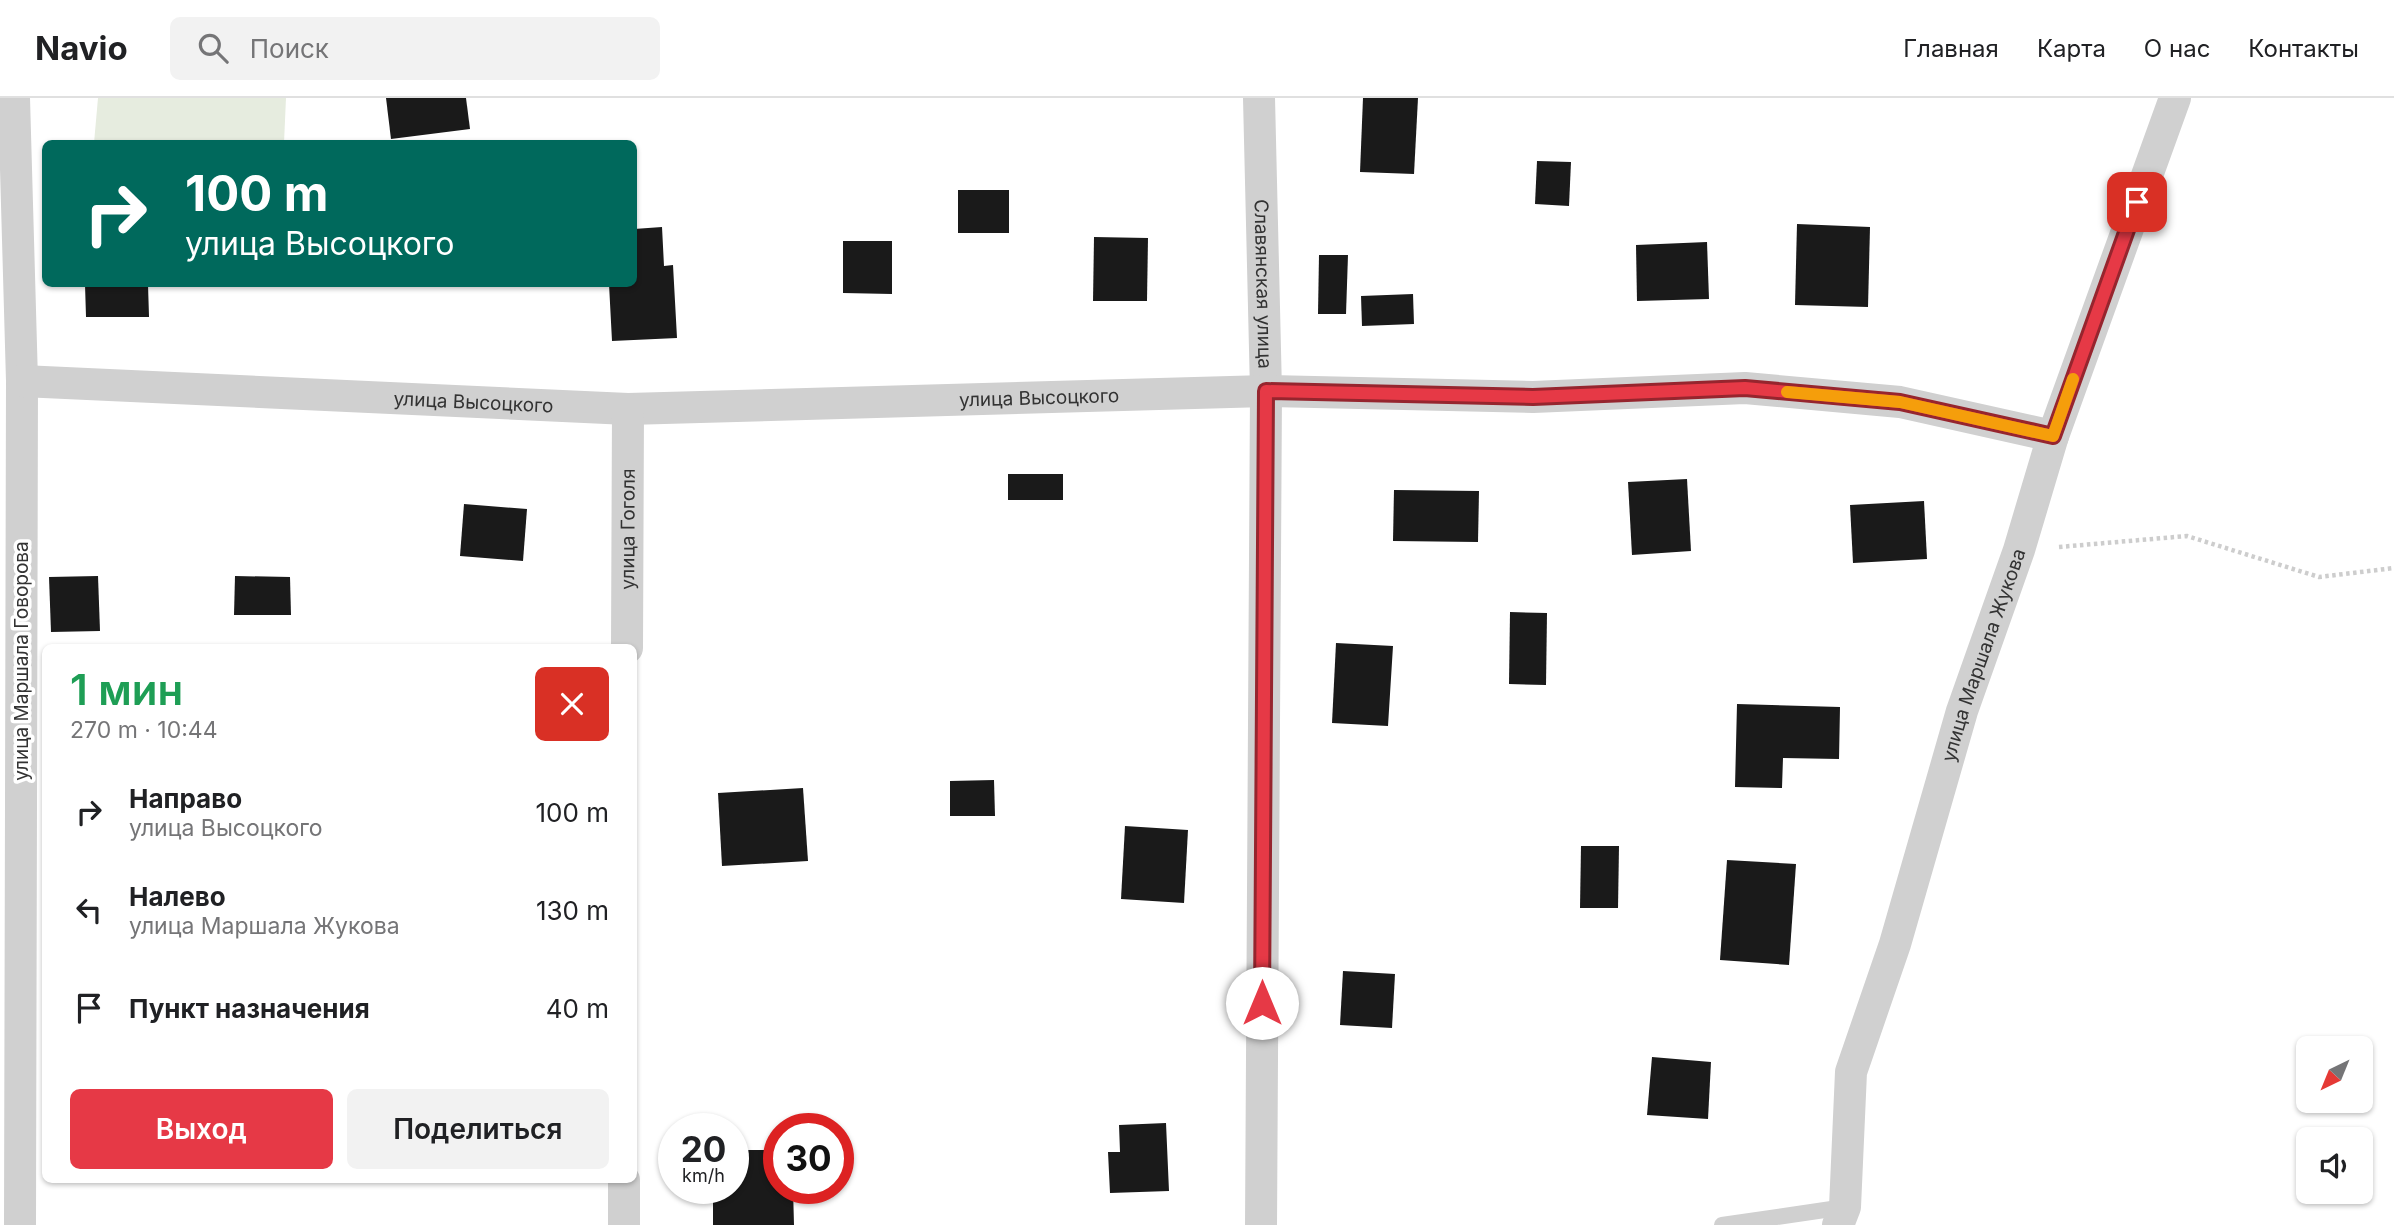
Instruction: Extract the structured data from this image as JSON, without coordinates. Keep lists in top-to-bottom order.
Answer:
{
  "streets": {
    "street": [
      "Славянская улица",
      "улица Высоцкого",
      "улица Гоголя",
      "улица Маршала Жукова",
      "улица Маршала Говорова"
    ]
  },
  "crossings": [
    ["Славянская улица", "улица Высоцкого"],
    ["улица Высоцкого", "улица Гоголя"],
    ["улица Высоцкого", "улица Маршала Жукова"],
    ["улица Высоцкого", "улица Маршала Говорова"]
  ],
  "north": "bottom left",
  "page": {
    "header": "Navio",
    "search": "Поиск",
    "nav": [
      "Главная",
      "Карта",
      "О нас",
      "Контакты"
    ],
    "turn": ["100 m", "улица Высоцкого"],
    "heading": ["1 мин", "270 m · 10:44"],
    "list": [
      {
        "name": "Направо",
        "note": "улица Высоцкого",
        "value": "100 m"
      },
      {
        "name": "Налево",
        "note": "улица Маршала Жукова",
        "value": "130 m"
      },
      {
        "name": "Пункт назначения",
        "value": "40 m"
      }
    ],
    "buttons": ["Выход", "Поделиться"],
    "speed": "20 km/h",
    "limit": "30"
  }
}
